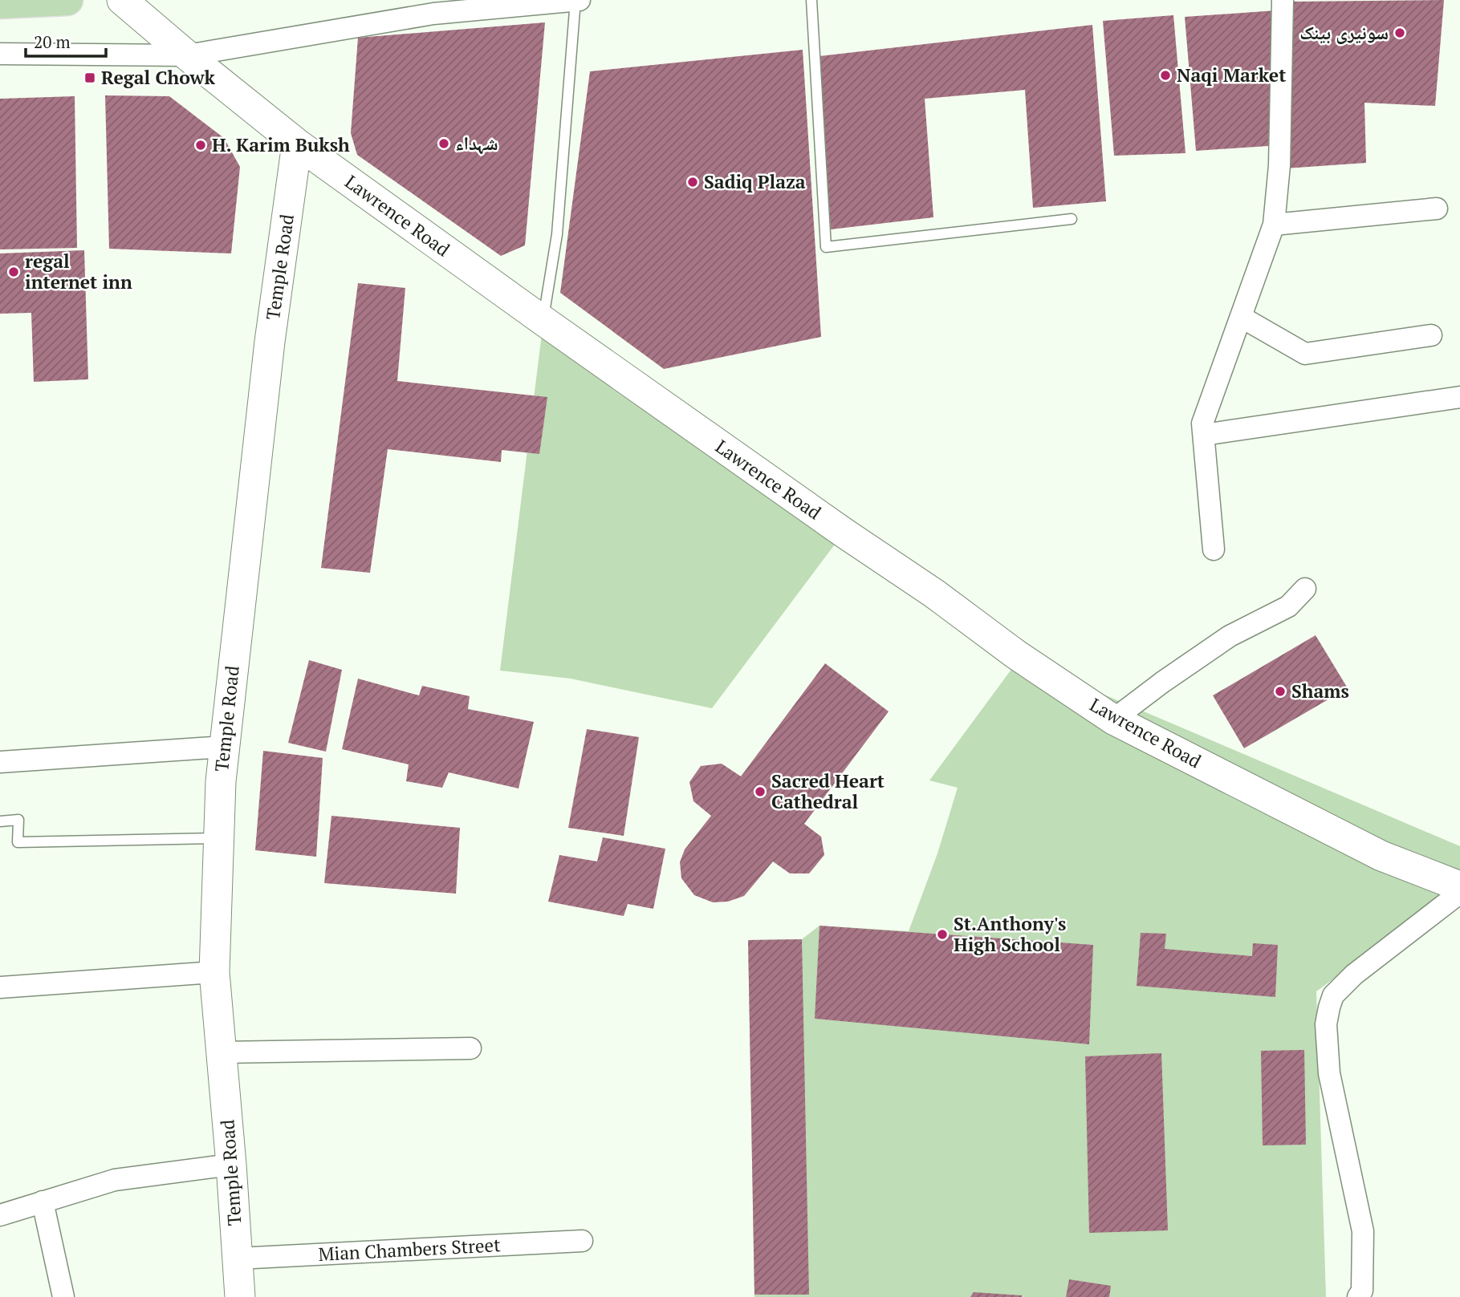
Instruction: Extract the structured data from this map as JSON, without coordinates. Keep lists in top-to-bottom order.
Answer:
{
  "streets": {
    "main road": ["Lawrence Road", "Temple Road"],
    "street": ["Mian Chambers Street"]
  },
  "crossings": [
    ["Lawrence Road", "Temple Road"],
    ["Temple Road", "Mian Chambers Street"]
  ],
  "places": {
    "other": [
      "سونیری بینک",
      "Naqi Market",
      "شہداء",
      "H. Karim Buksh",
      "Sadiq Plaza",
      "regal internet inn",
      "Shams",
      "Sacred Heart Cathedral",
      "St.Anthony's High School"
    ],
    "transit": ["Regal Chowk"]
  },
  "scale_bar": "20 m"
}
